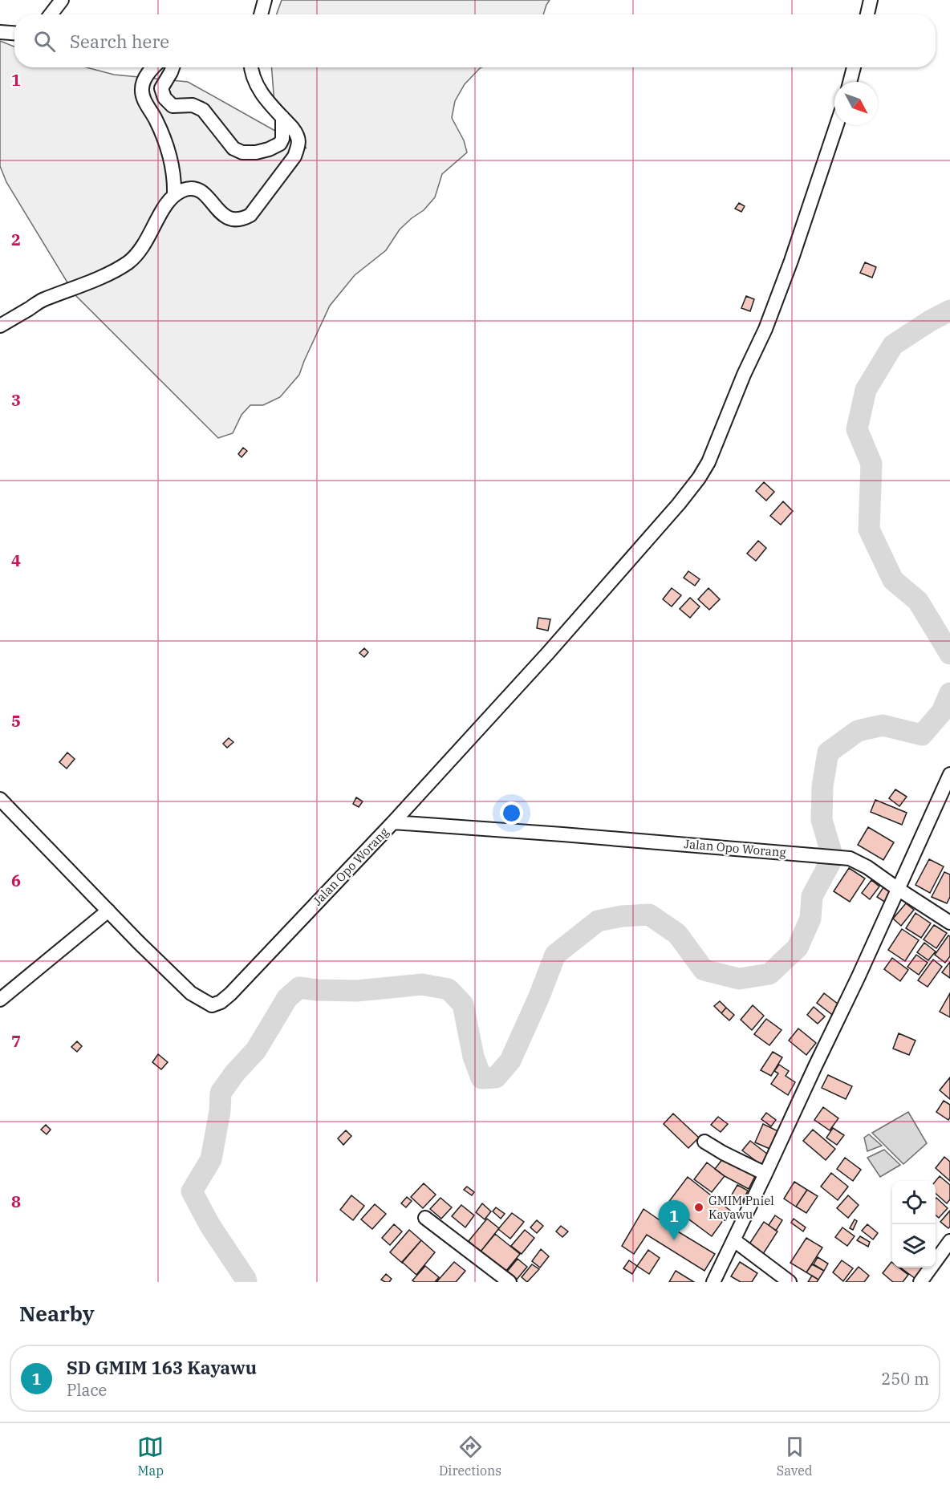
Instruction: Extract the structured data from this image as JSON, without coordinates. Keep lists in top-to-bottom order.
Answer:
{
  "streets": {
    "street": ["Jalan Opo Worang"]
  },
  "places": ["GMIM Pniel Kayawu"],
  "north": "bottom right",
  "page": {
    "search": "Search here",
    "pins": "1",
    "heading": "Nearby",
    "list": [
      {
        "mark": "1",
        "name": "SD GMIM 163 Kayawu",
        "note": "Place",
        "value": "250 m"
      }
    ],
    "nav": ["Map", "Directions", "Saved"]
  },
  "grid": {
    "rows": [
      "1",
      "2",
      "3",
      "4",
      "5",
      "6",
      "7",
      "8"
    ]
  }
}
